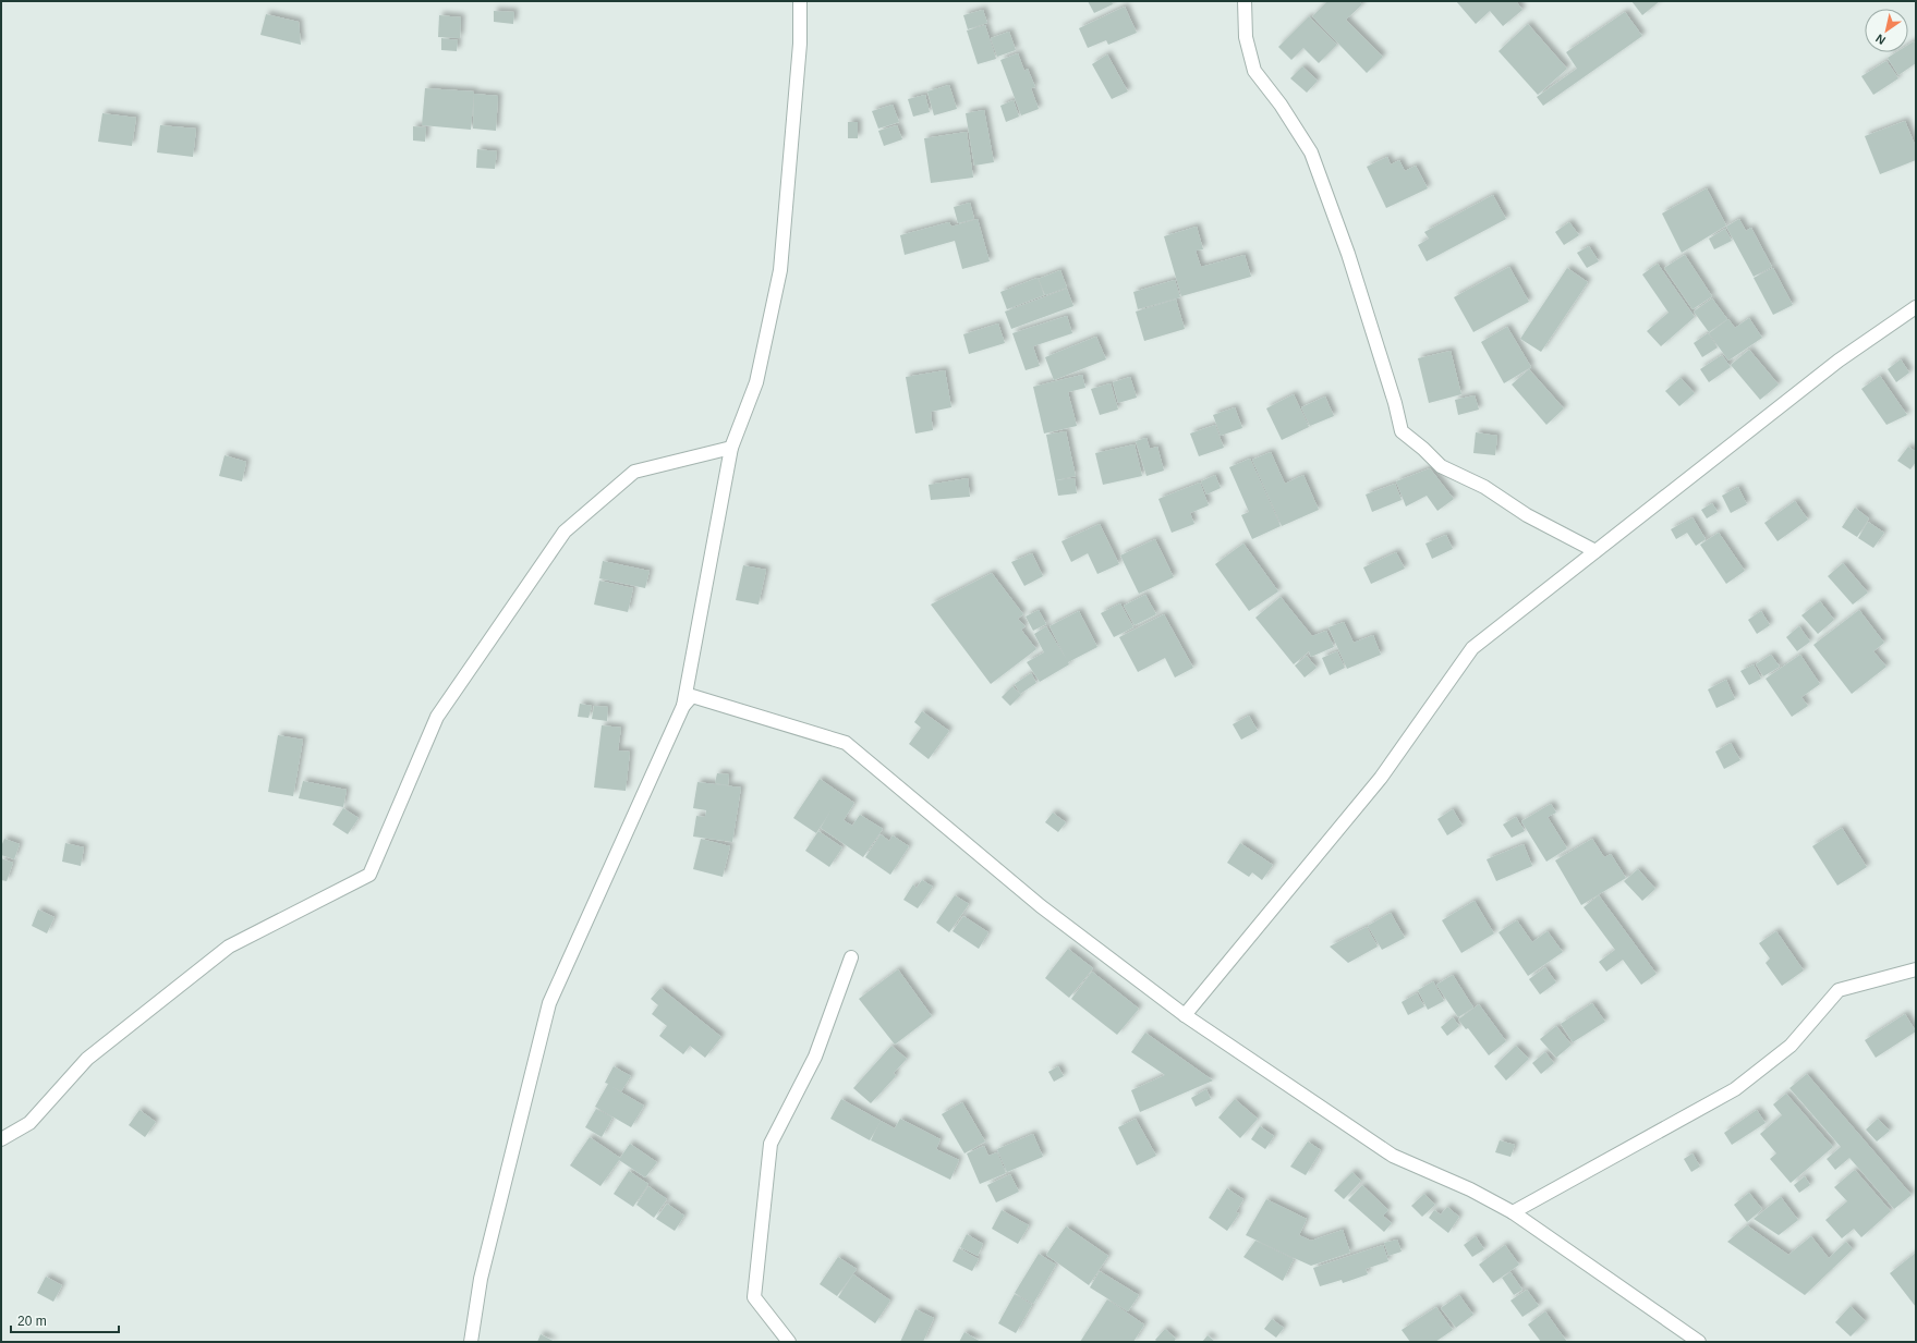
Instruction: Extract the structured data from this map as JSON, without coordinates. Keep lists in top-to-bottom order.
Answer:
{
  "scale_bar": "20 m",
  "north": "bottom left"
}
